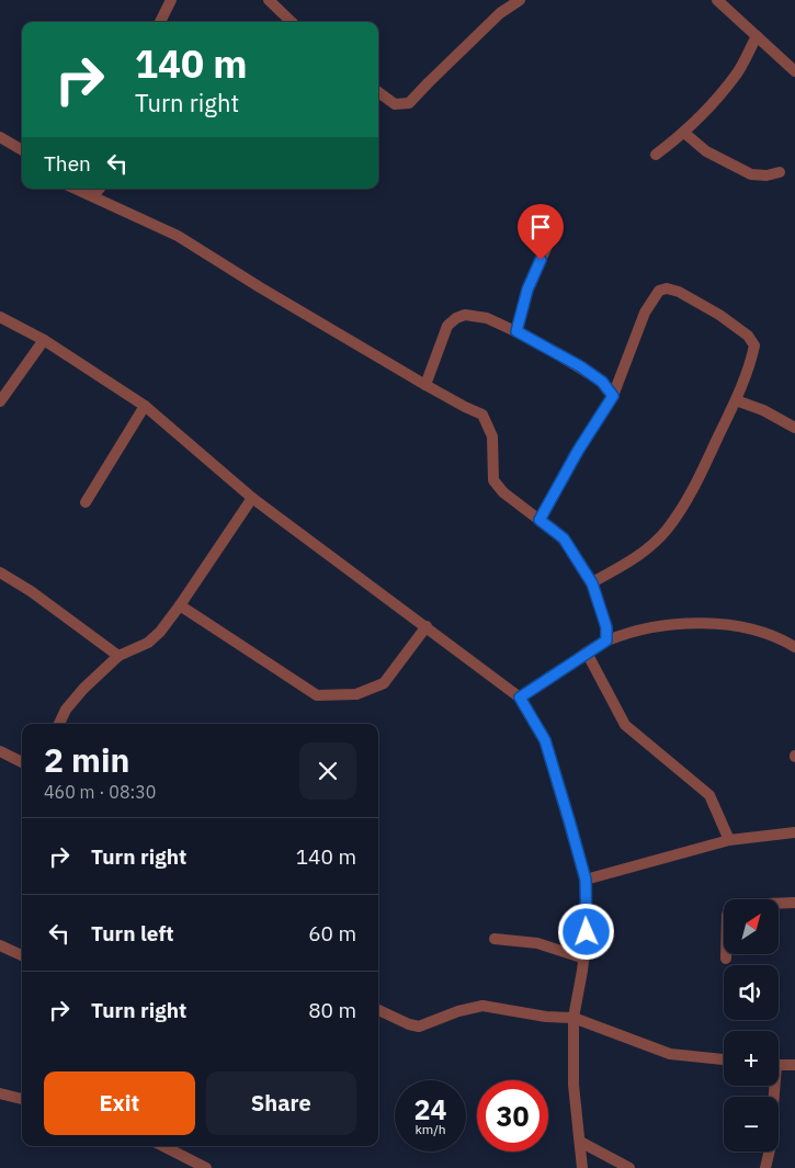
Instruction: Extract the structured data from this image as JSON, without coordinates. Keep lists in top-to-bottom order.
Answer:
{
  "north": "top right",
  "page": {
    "turn": ["140 m", "Turn right"],
    "then": "Then",
    "heading": ["2 min", "460 m · 08:30"],
    "list": [
      {
        "name": "Turn right",
        "value": "140 m"
      },
      {
        "name": "Turn left",
        "value": "60 m"
      },
      {
        "name": "Turn right",
        "value": "80 m"
      }
    ],
    "map_buttons": ["+", "−"],
    "buttons": ["Exit", "Share"],
    "speed": "24 km/h",
    "limit": "30"
  }
}
